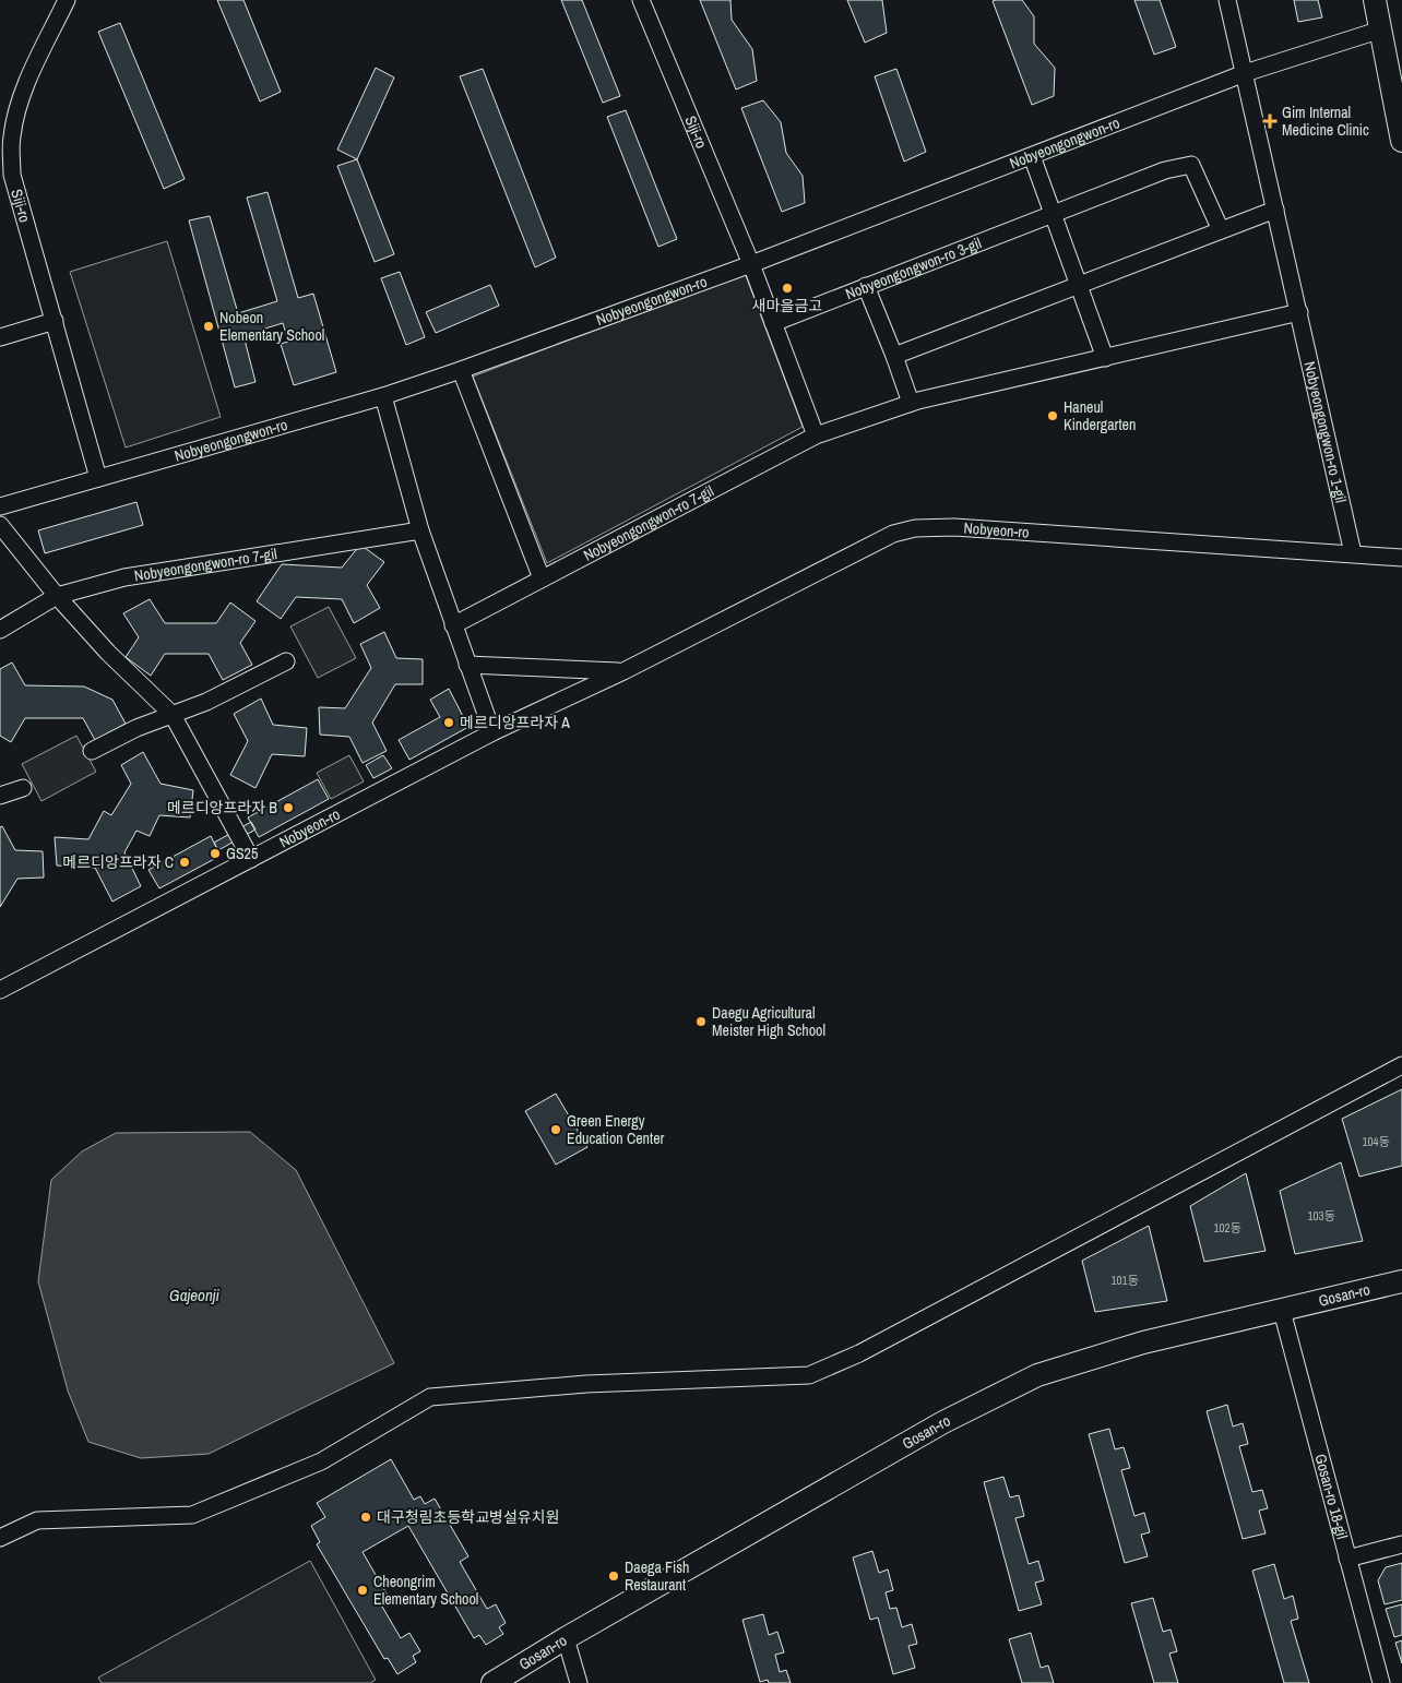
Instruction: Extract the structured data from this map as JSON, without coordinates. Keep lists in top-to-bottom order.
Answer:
{
  "streets": {
    "main road": ["Gosan-ro"],
    "street": [
      "Siji-ro",
      "Nobyeongongwon-ro",
      "Nobyeongongwon-ro 3-gil",
      "Nobyeongongwon-ro 1-gil",
      "Nobyeongongwon-ro 7-gil",
      "Nobyeon-ro",
      "Gosan-ro 18-gil"
    ]
  },
  "crossings": [
    ["Siji-ro", "Nobyeongongwon-ro"],
    ["Nobyeongongwon-ro", "Nobyeongongwon-ro 1-gil"],
    ["Nobyeongongwon-ro 1-gil", "Nobyeon-ro"],
    ["Gosan-ro", "Gosan-ro 18-gil"]
  ],
  "water": ["Gajeonji"],
  "places": {
    "health": ["Gim Internal Medicine Clinic"],
    "other": [
      "새마을금고",
      "Nobeon Elementary School",
      "Haneul Kindergarten",
      "메르디앙프라자 A",
      "메르디앙프라자 B",
      "GS25",
      "메르디앙프라자 C",
      "Daegu Agricultural Meister High School",
      "Green Energy Education Center",
      "대구청림초등학교병설유치원",
      "Daega Fish Restaurant",
      "Cheongrim Elementary School"
    ]
  },
  "house_numbers": [
    "104동",
    "103동",
    "102동",
    "101동"
  ]
}
